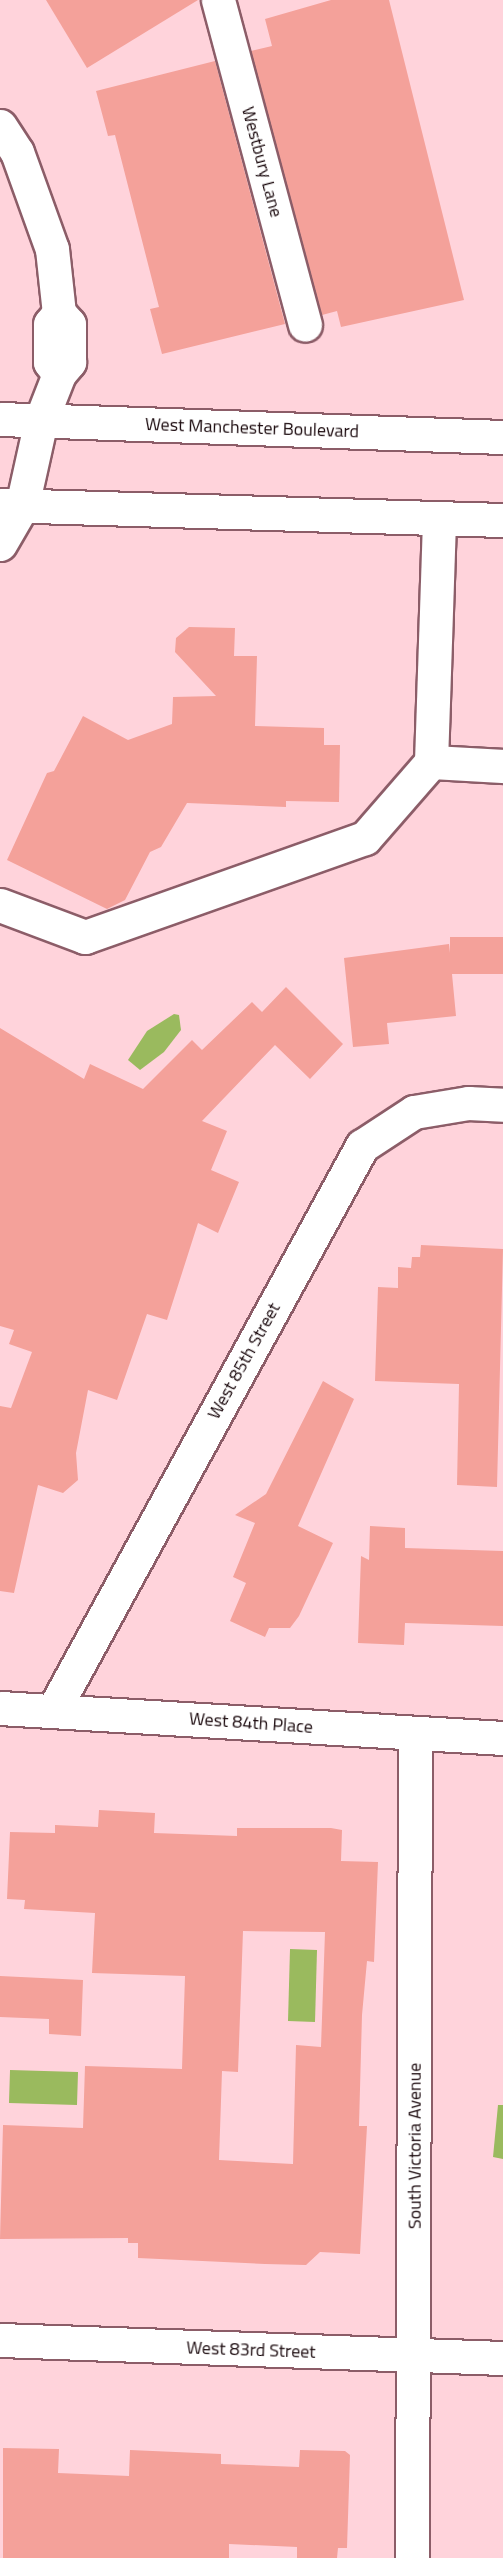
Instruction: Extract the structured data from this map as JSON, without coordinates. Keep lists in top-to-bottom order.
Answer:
{
  "streets": {
    "street": [
      "Westbury Lane",
      "West Manchester Boulevard",
      "West 85th Street",
      "West 84th Place",
      "South Victoria Avenue",
      "West 83rd Street"
    ]
  },
  "crossings": [
    ["West 85th Street", "West 84th Place"],
    ["West 84th Place", "South Victoria Avenue"],
    ["South Victoria Avenue", "West 83rd Street"]
  ]
}
